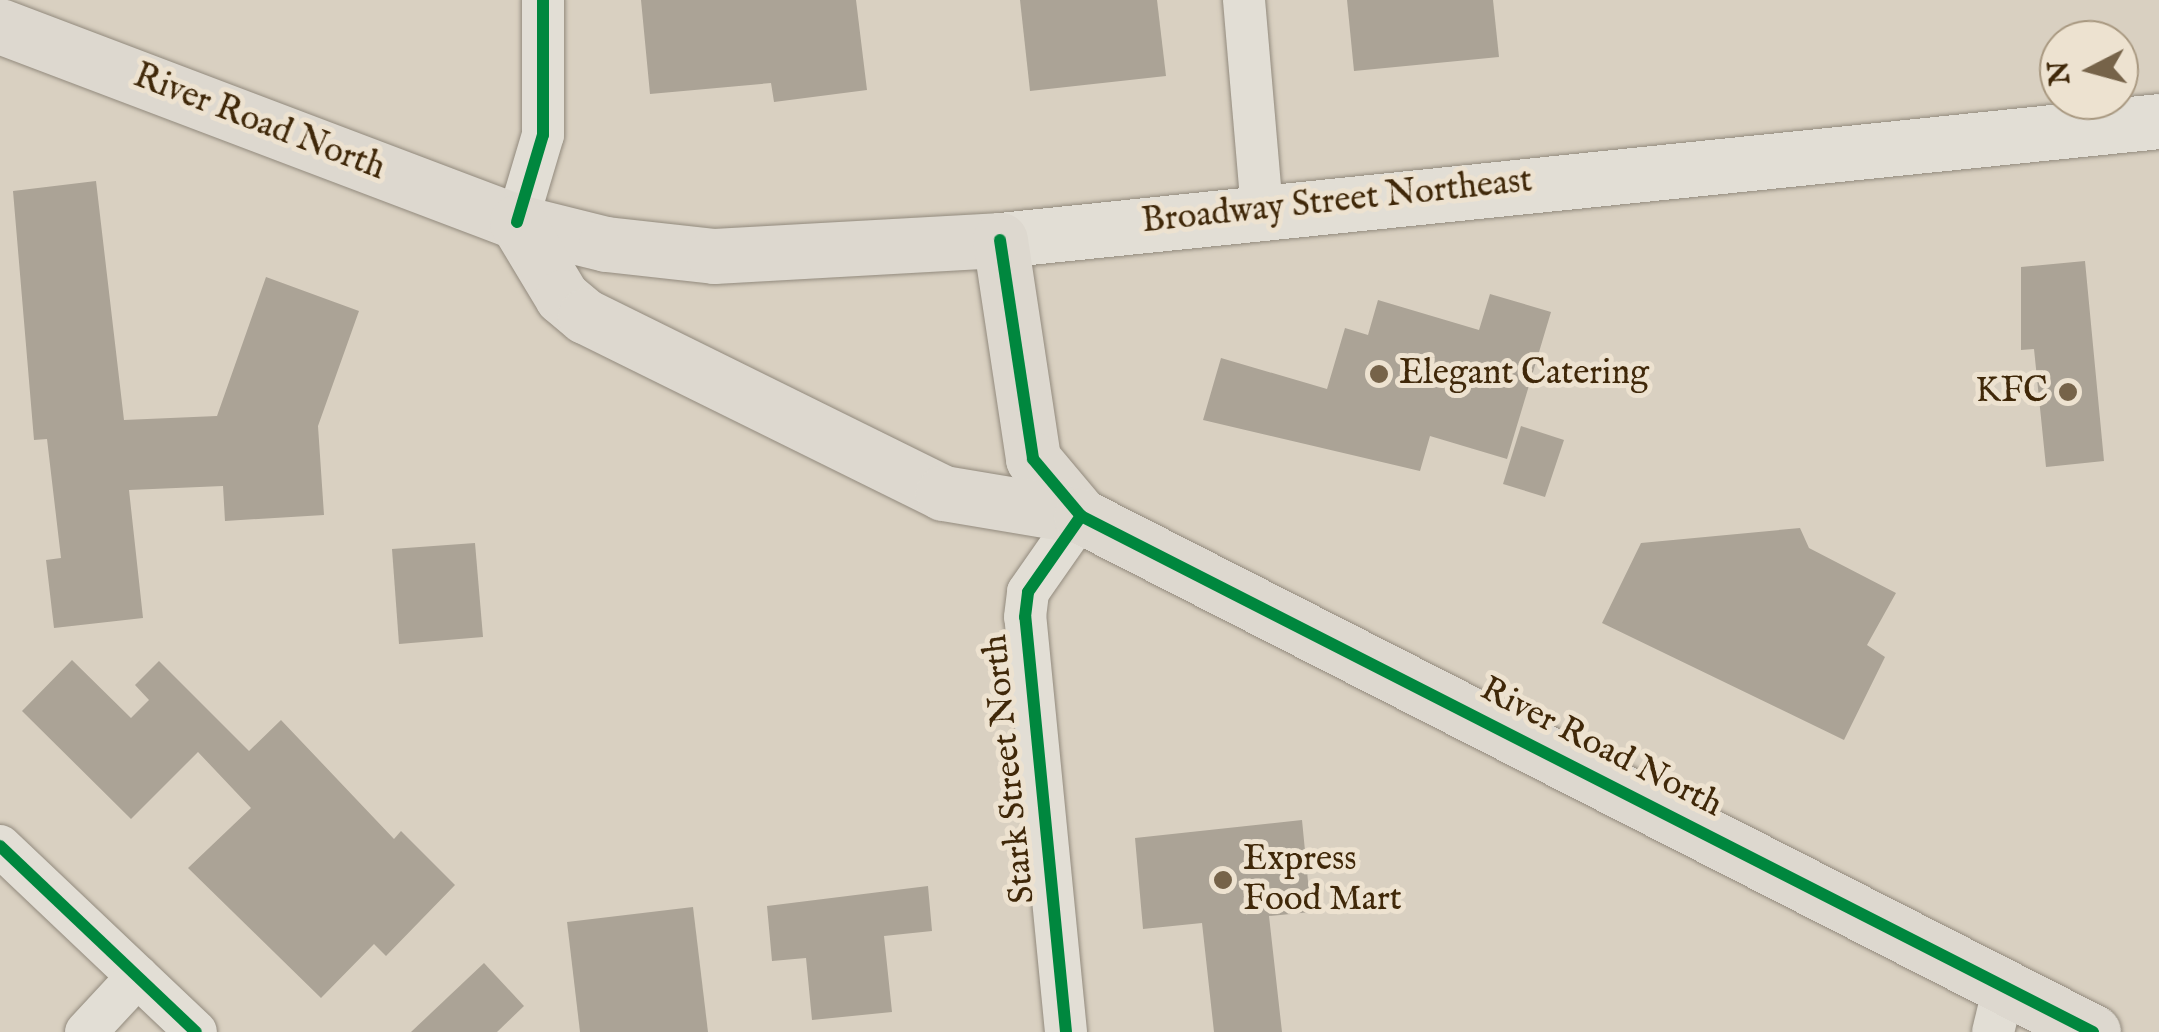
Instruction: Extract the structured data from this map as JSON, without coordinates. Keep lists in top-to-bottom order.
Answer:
{
  "streets": {
    "main road": ["River Road North", "Broadway Street Northeast"],
    "street": ["Stark Street North"]
  },
  "crossings": [
    ["River Road North", "Broadway Street Northeast"],
    ["River Road North", "Stark Street North"]
  ],
  "places": ["Elegant Catering", "KFC", "Express Food Mart"],
  "north": "left"
}
